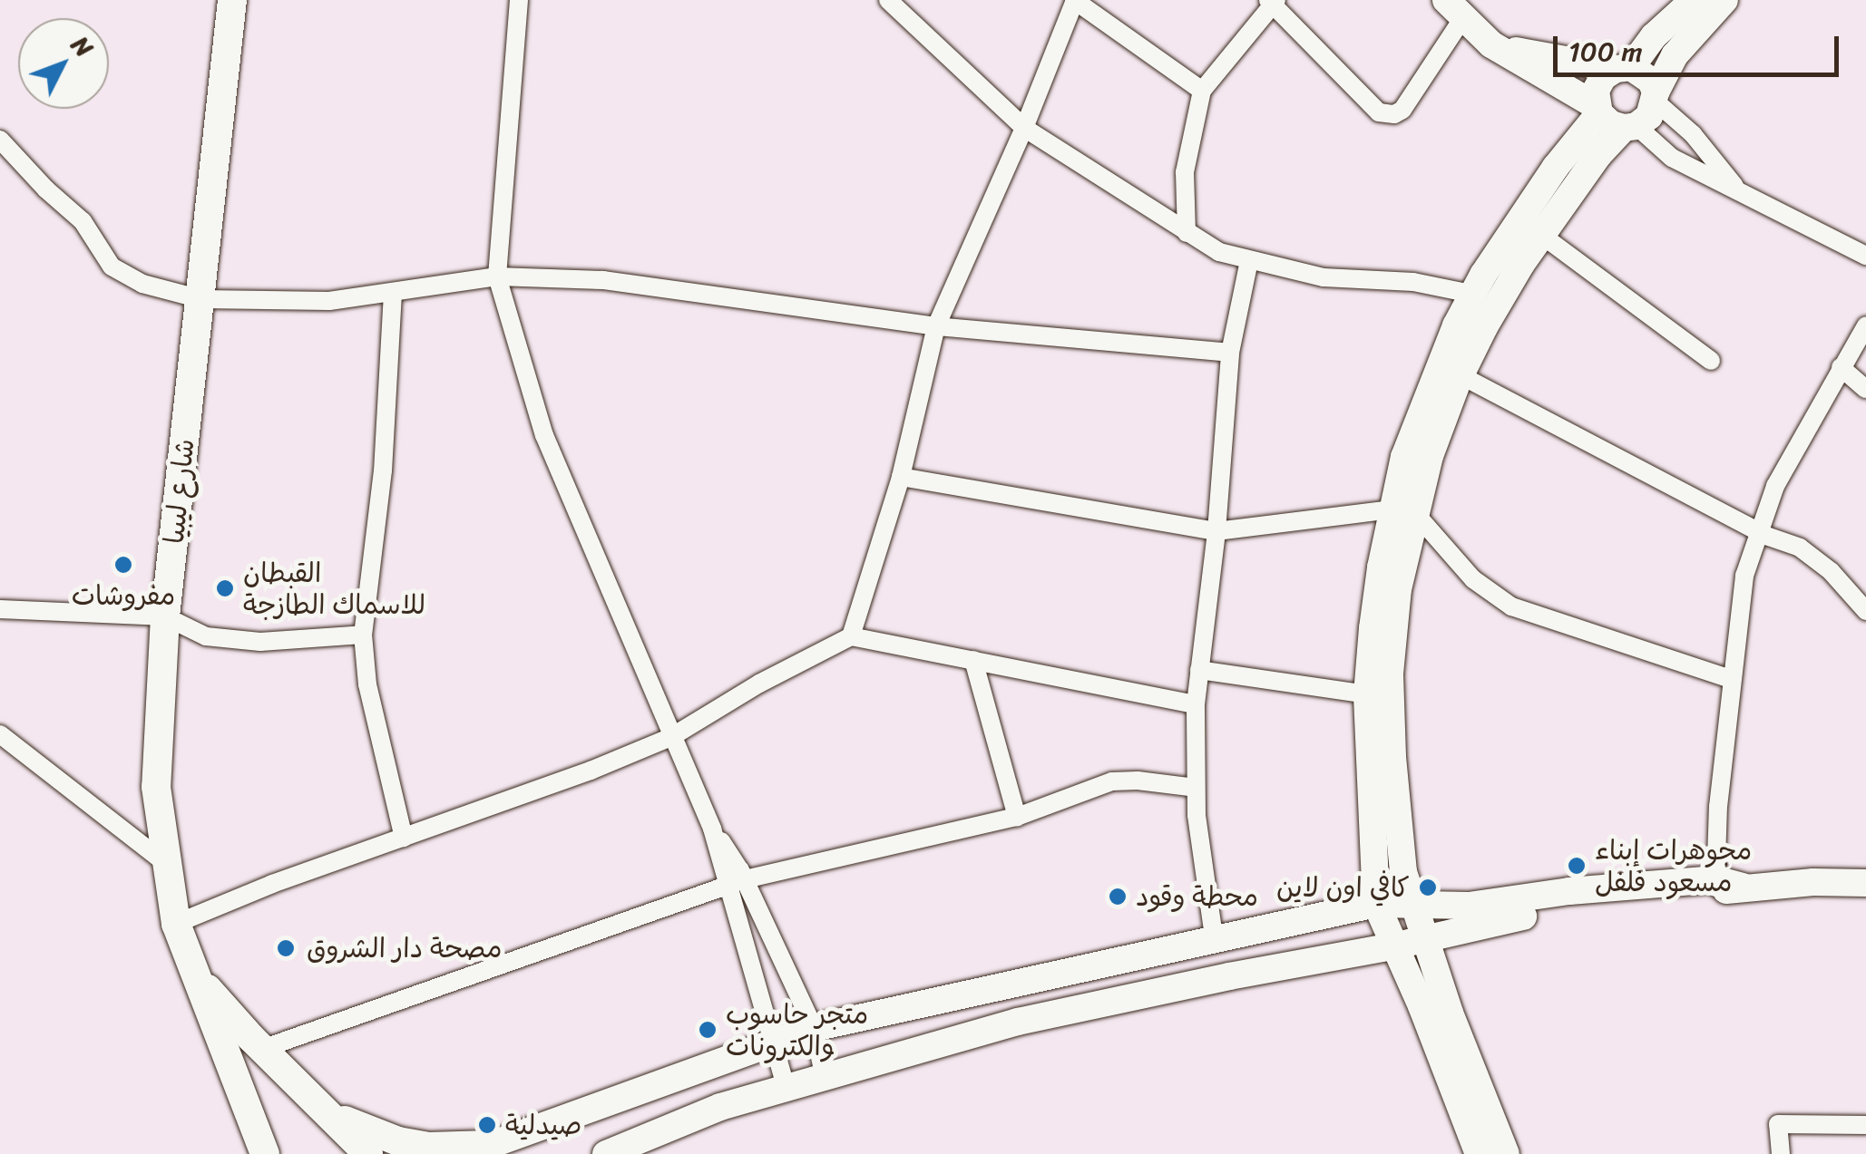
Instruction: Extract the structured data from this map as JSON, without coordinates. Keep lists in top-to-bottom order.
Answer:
{
  "streets": {
    "main road": ["شارع ليبيا"]
  },
  "places": [
    "مفروشات",
    "القبطان للاسماك الطازجة",
    "مجوهرات إبناء مسعود فلفل",
    "كافي اون لاين",
    "محطة وقود",
    "مصحة دار الشروق",
    "متجر حاسوب والكترونات",
    "صيدلية"
  ],
  "scale_bar": "100 m",
  "north": "top right"
}
